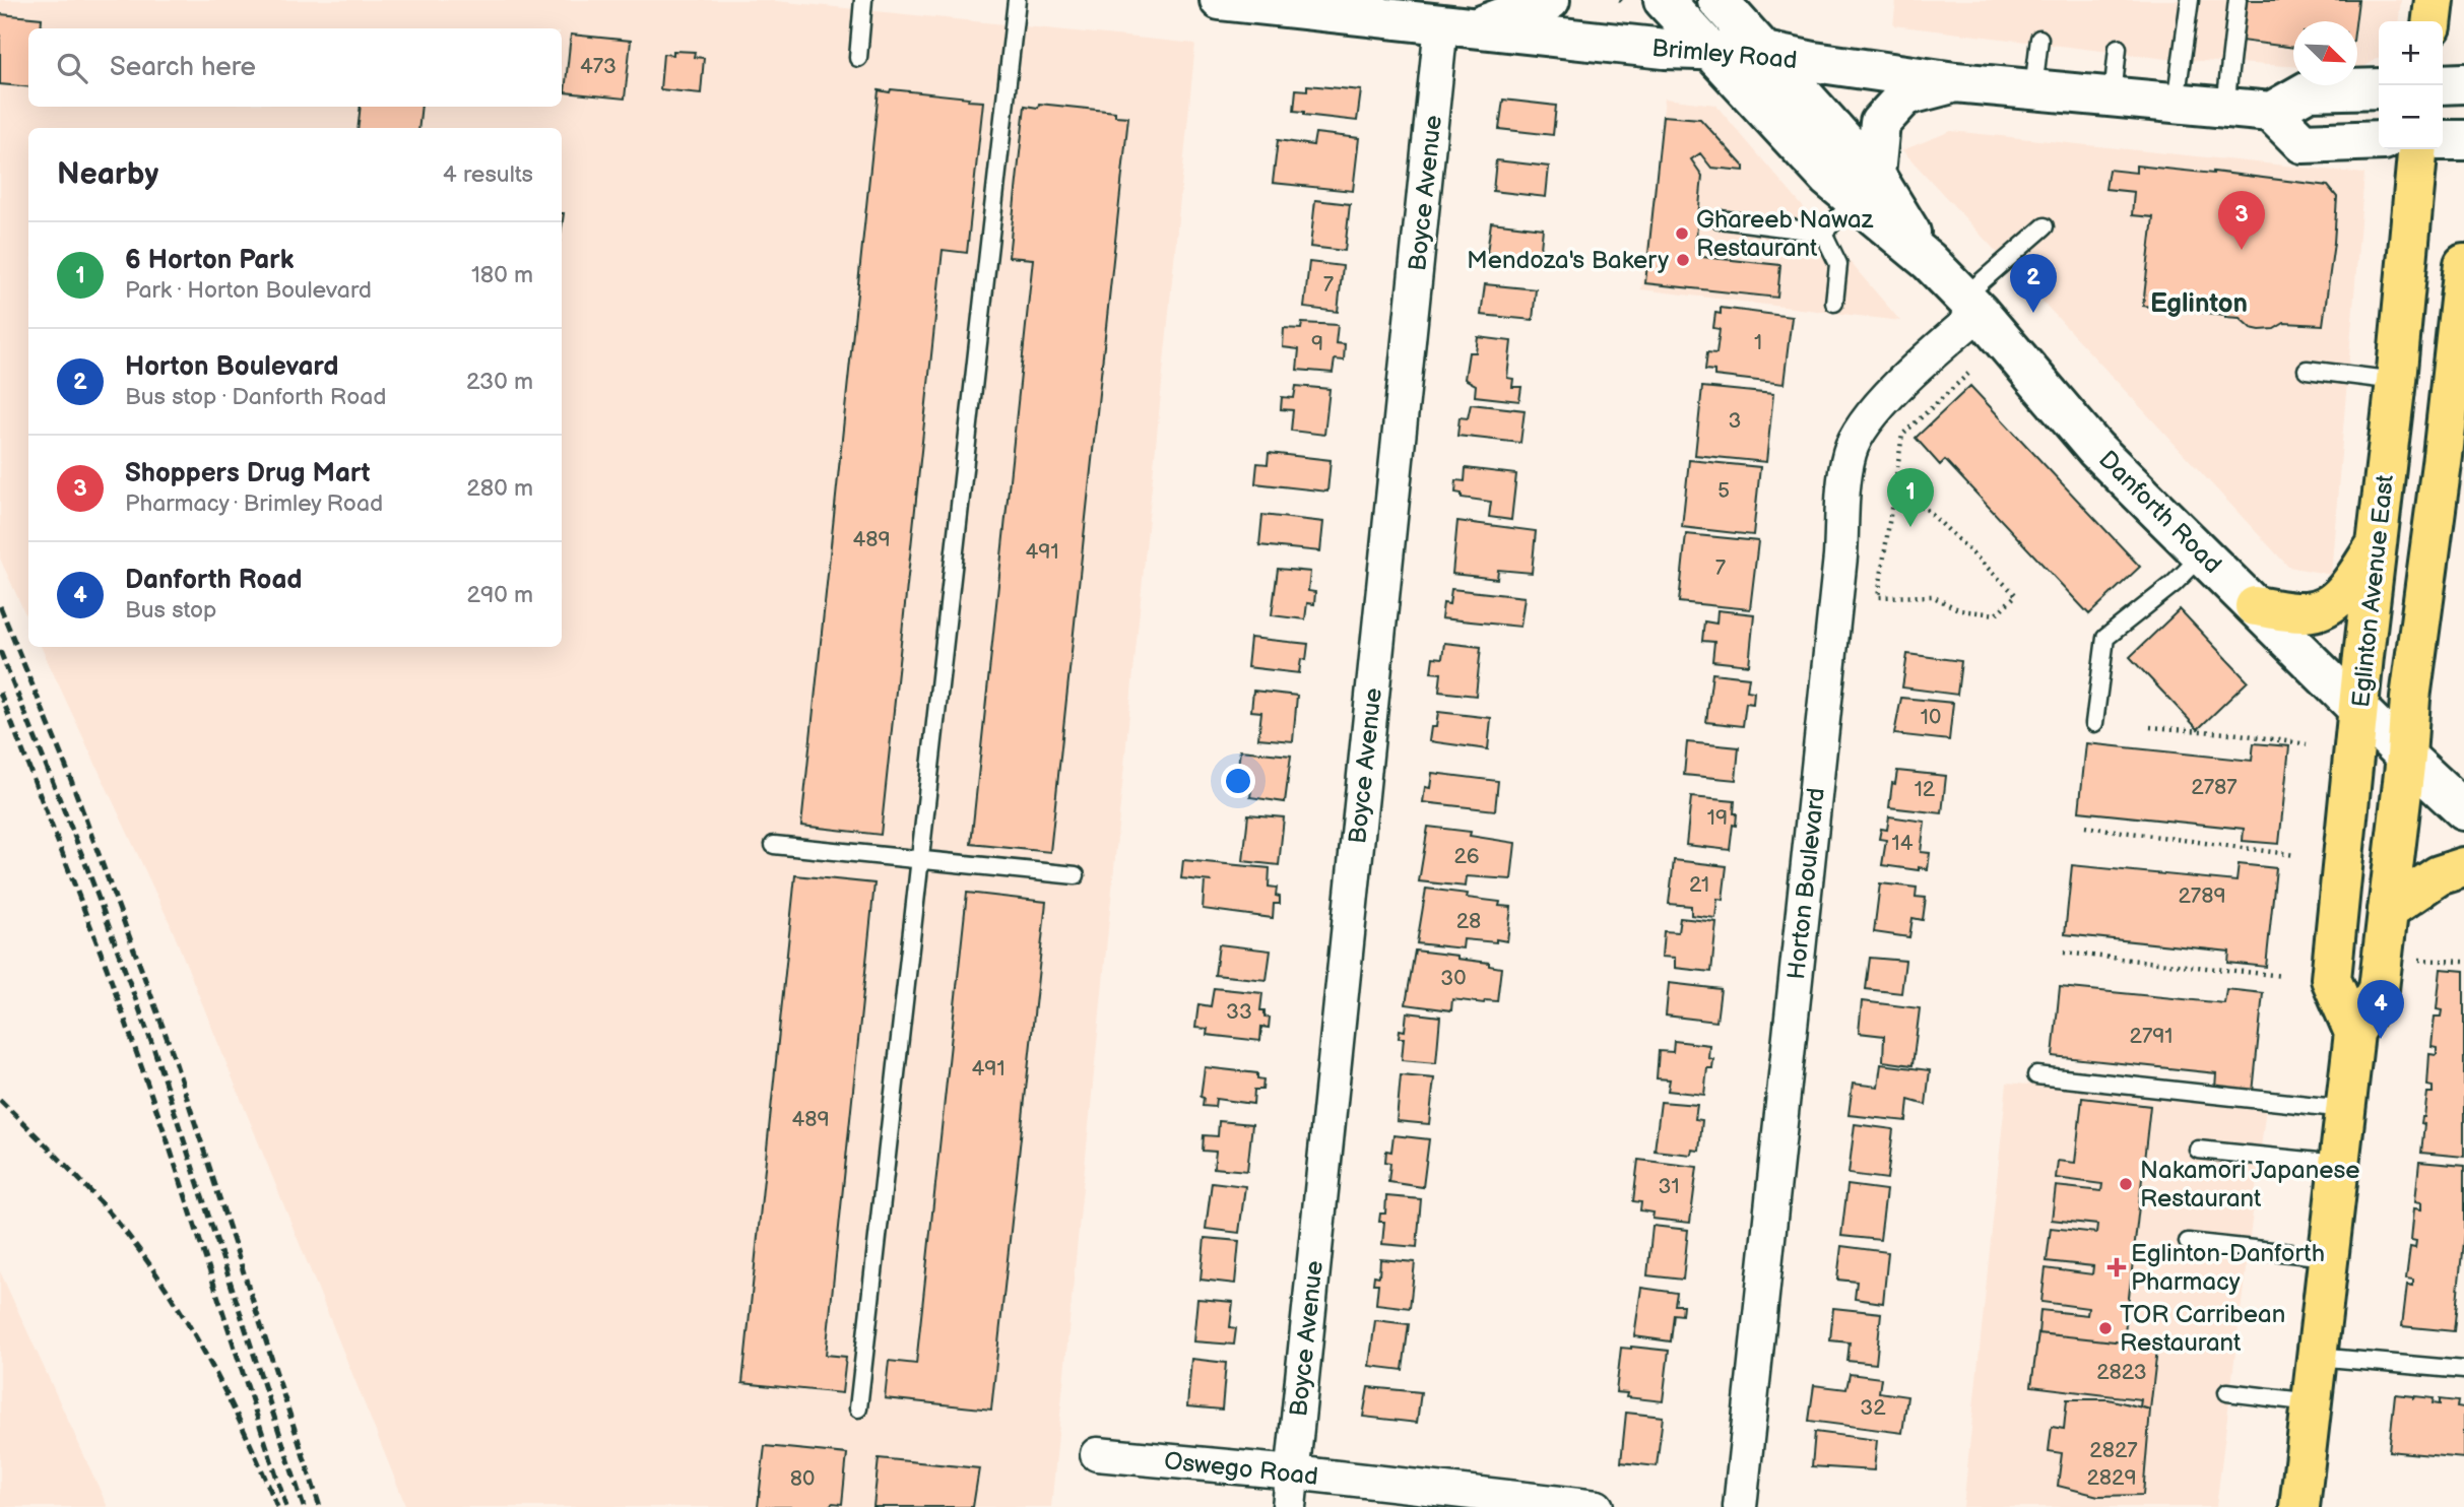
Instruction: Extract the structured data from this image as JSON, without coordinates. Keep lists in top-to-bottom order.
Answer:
{
  "streets": {
    "main road": ["Brimley Road", "Danforth Road", "Eglinton Avenue East"],
    "street": ["Boyce Avenue", "Horton Boulevard", "Oswego Road"]
  },
  "crossings": [
    ["Brimley Road", "Boyce Avenue"],
    ["Brimley Road", "Danforth Road"],
    ["Boyce Avenue", "Oswego Road"],
    ["Danforth Road", "Eglinton Avenue East"],
    ["Danforth Road", "Horton Boulevard"]
  ],
  "districts": ["Eglinton"],
  "places": {
    "other": [
      "Ghareeb Nawaz Restaurant",
      "Mendoza's Bakery",
      "Nakamori Japanese Restaurant",
      "TOR Carribean Restaurant"
    ],
    "health": ["Eglinton-Danforth Pharmacy"]
  },
  "house_numbers": [
    "473",
    "7",
    "1",
    "9",
    "3",
    "5",
    "489",
    "491",
    "7",
    "10",
    "2787",
    "12",
    "19",
    "14",
    "26",
    "21",
    "2789",
    "28",
    "30",
    "33",
    "2791",
    "491",
    "489",
    "31",
    "2823",
    "32",
    "2827",
    "2829",
    "80"
  ],
  "north": "bottom right",
  "page": {
    "map_buttons": ["+", "−"],
    "search": "Search here",
    "heading": ["Nearby", "4 results"],
    "pins": [
      "3",
      "2",
      "1",
      "4"
    ],
    "list": [
      {
        "mark": "1",
        "name": "6 Horton Park",
        "note": "Park · Horton Boulevard",
        "value": "180 m"
      },
      {
        "mark": "2",
        "name": "Horton Boulevard",
        "note": "Bus stop · Danforth Road",
        "value": "230 m"
      },
      {
        "mark": "3",
        "name": "Shoppers Drug Mart",
        "note": "Pharmacy · Brimley Road",
        "value": "280 m"
      },
      {
        "mark": "4",
        "name": "Danforth Road",
        "note": "Bus stop",
        "value": "290 m"
      }
    ]
  }
}
